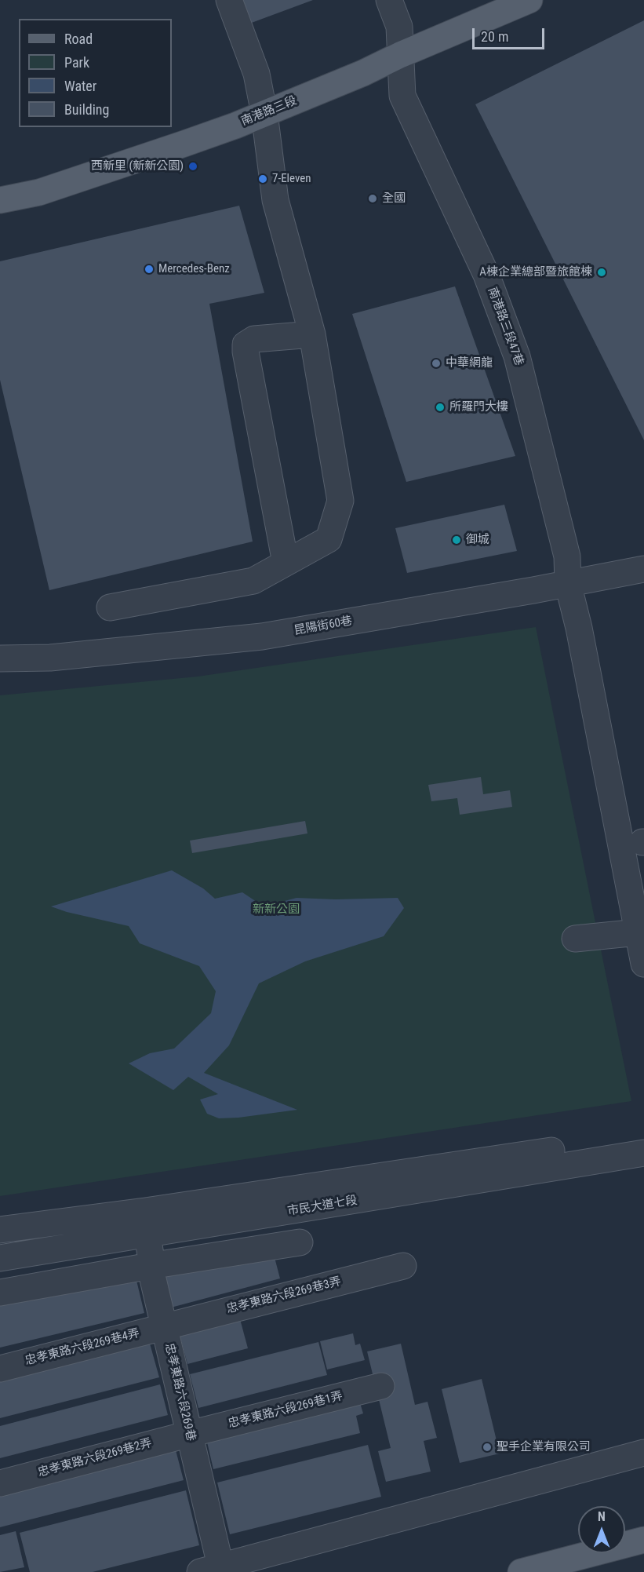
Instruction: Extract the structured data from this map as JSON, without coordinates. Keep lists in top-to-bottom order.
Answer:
{
  "streets": {
    "main road": ["南港路三段"],
    "street": [
      "南港路三段47巷",
      "昆陽街60巷",
      "市民大道七段",
      "忠孝東路六段269巷3弄",
      "忠孝東路六段269巷4弄",
      "忠孝東路六段269巷",
      "忠孝東路六段269巷1弄",
      "忠孝東路六段269巷2弄"
    ]
  },
  "crossings": [
    ["南港路三段", "南港路三段47巷"],
    ["南港路三段47巷", "昆陽街60巷"],
    ["市民大道七段", "忠孝東路六段269巷"],
    ["忠孝東路六段269巷3弄", "忠孝東路六段269巷4弄"],
    ["忠孝東路六段269巷3弄", "忠孝東路六段269巷"],
    ["忠孝東路六段269巷4弄", "忠孝東路六段269巷"],
    ["忠孝東路六段269巷", "忠孝東路六段269巷1弄"],
    ["忠孝東路六段269巷", "忠孝東路六段269巷2弄"],
    ["忠孝東路六段269巷1弄", "忠孝東路六段269巷2弄"]
  ],
  "parks": ["新新公園"],
  "places": [
    "西新里 (新新公園)",
    "7-Eleven",
    "全國",
    "Mercedes-Benz",
    "A棟企業總部暨旅館棟",
    "中華網龍",
    "所羅門大樓",
    "御城",
    "聖手企業有限公司"
  ],
  "legend": [
    "Road",
    "Park",
    "Water",
    "Building"
  ],
  "scale_bar": "20 m",
  "north": "top"
}
